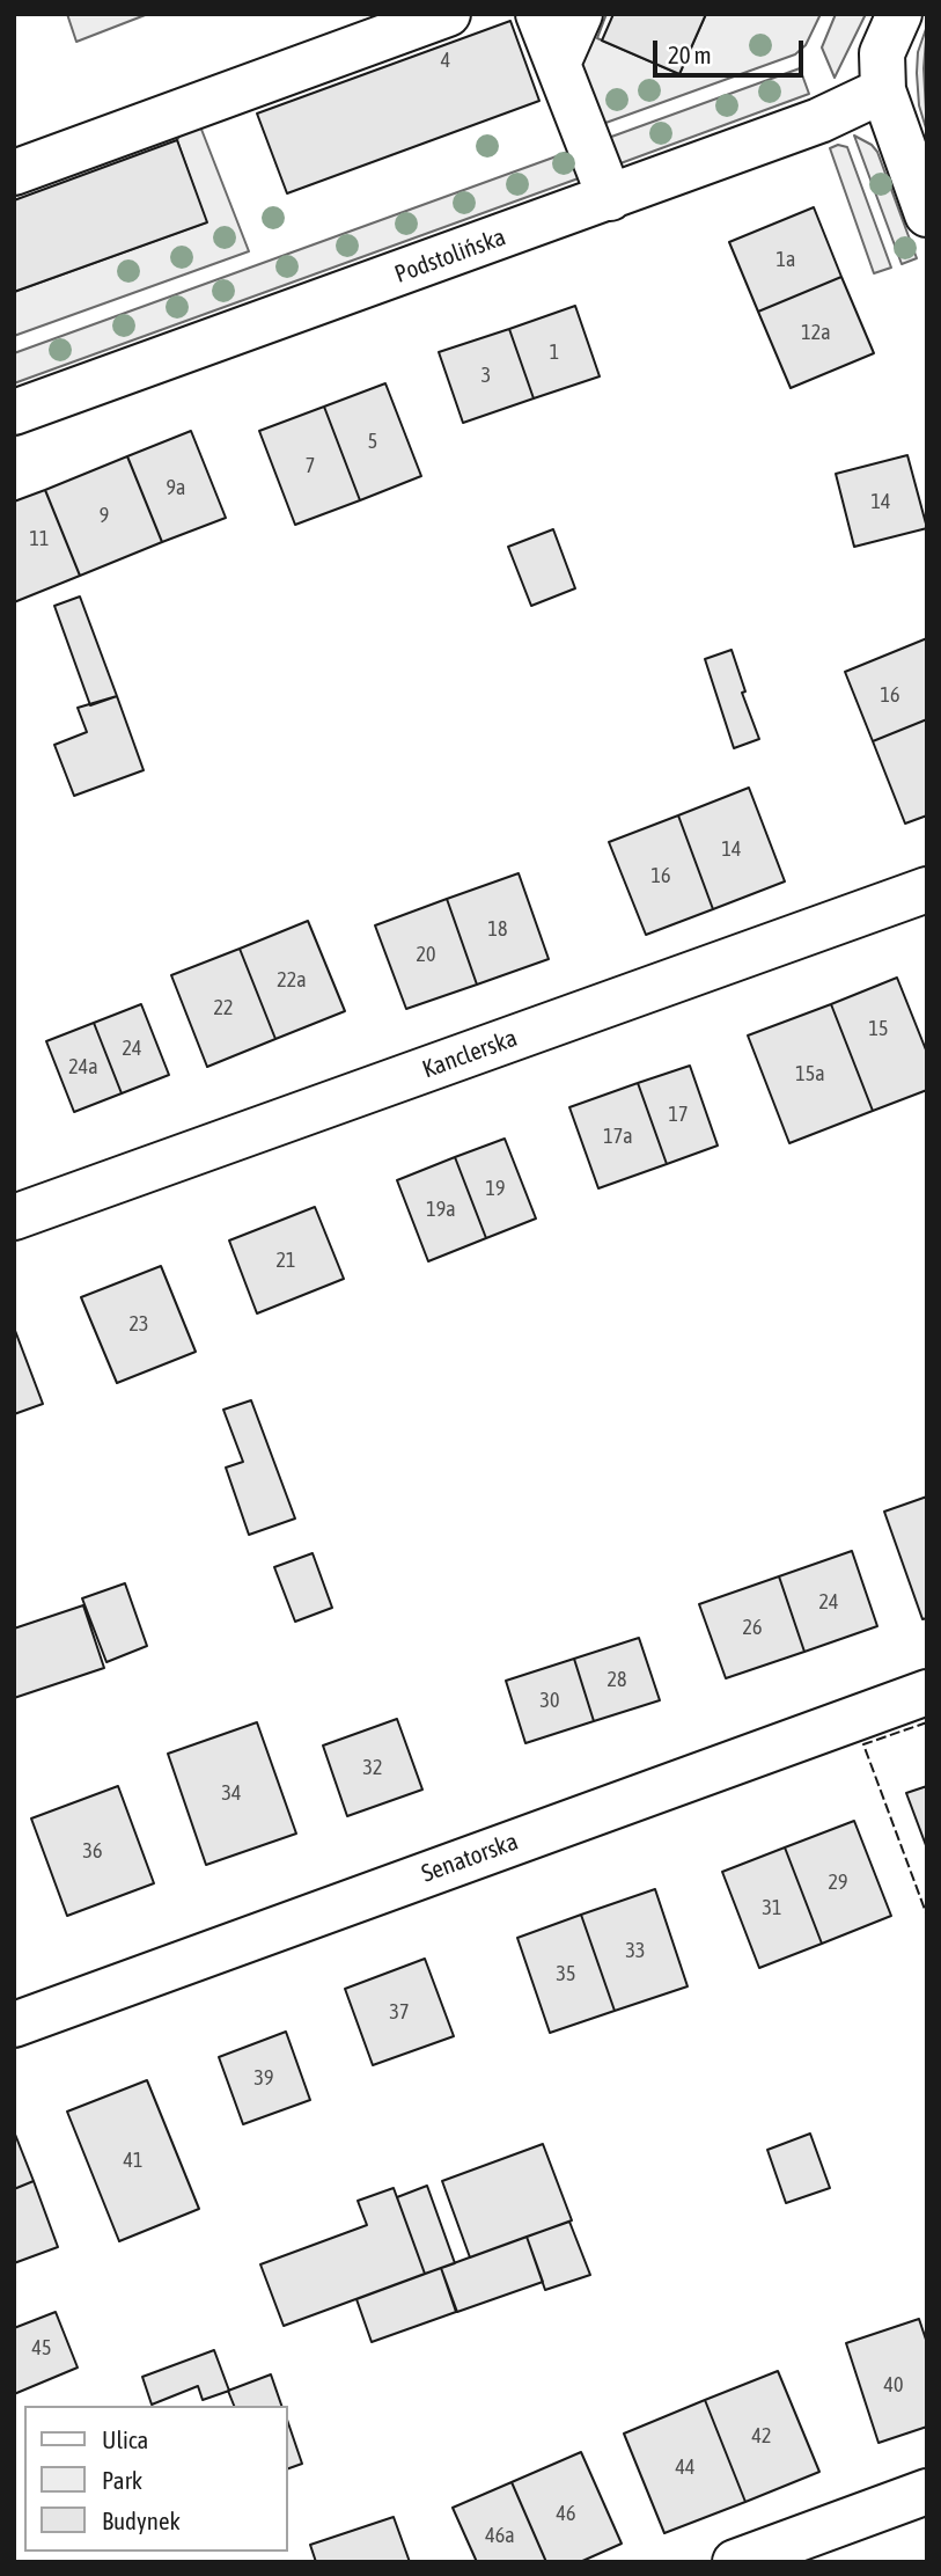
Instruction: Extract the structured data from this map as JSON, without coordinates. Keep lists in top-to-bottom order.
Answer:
{
  "streets": {
    "street": ["Podstolińska", "Kanclerska", "Senatorska"]
  },
  "house_numbers": [
    "4",
    "1a",
    "12a",
    "1",
    "3",
    "5",
    "7",
    "9a",
    "14",
    "9",
    "11",
    "16",
    "14",
    "16",
    "18",
    "20",
    "22a",
    "22",
    "15",
    "24",
    "24a",
    "15a",
    "17",
    "17a",
    "19",
    "19a",
    "21",
    "23",
    "24",
    "26",
    "28",
    "30",
    "32",
    "34",
    "36",
    "29",
    "31",
    "33",
    "35",
    "37",
    "39",
    "41",
    "45",
    "40",
    "42",
    "44",
    "46",
    "46a"
  ],
  "legend": ["Ulica", "Park", "Budynek"],
  "scale_bar": "20 m"
}
